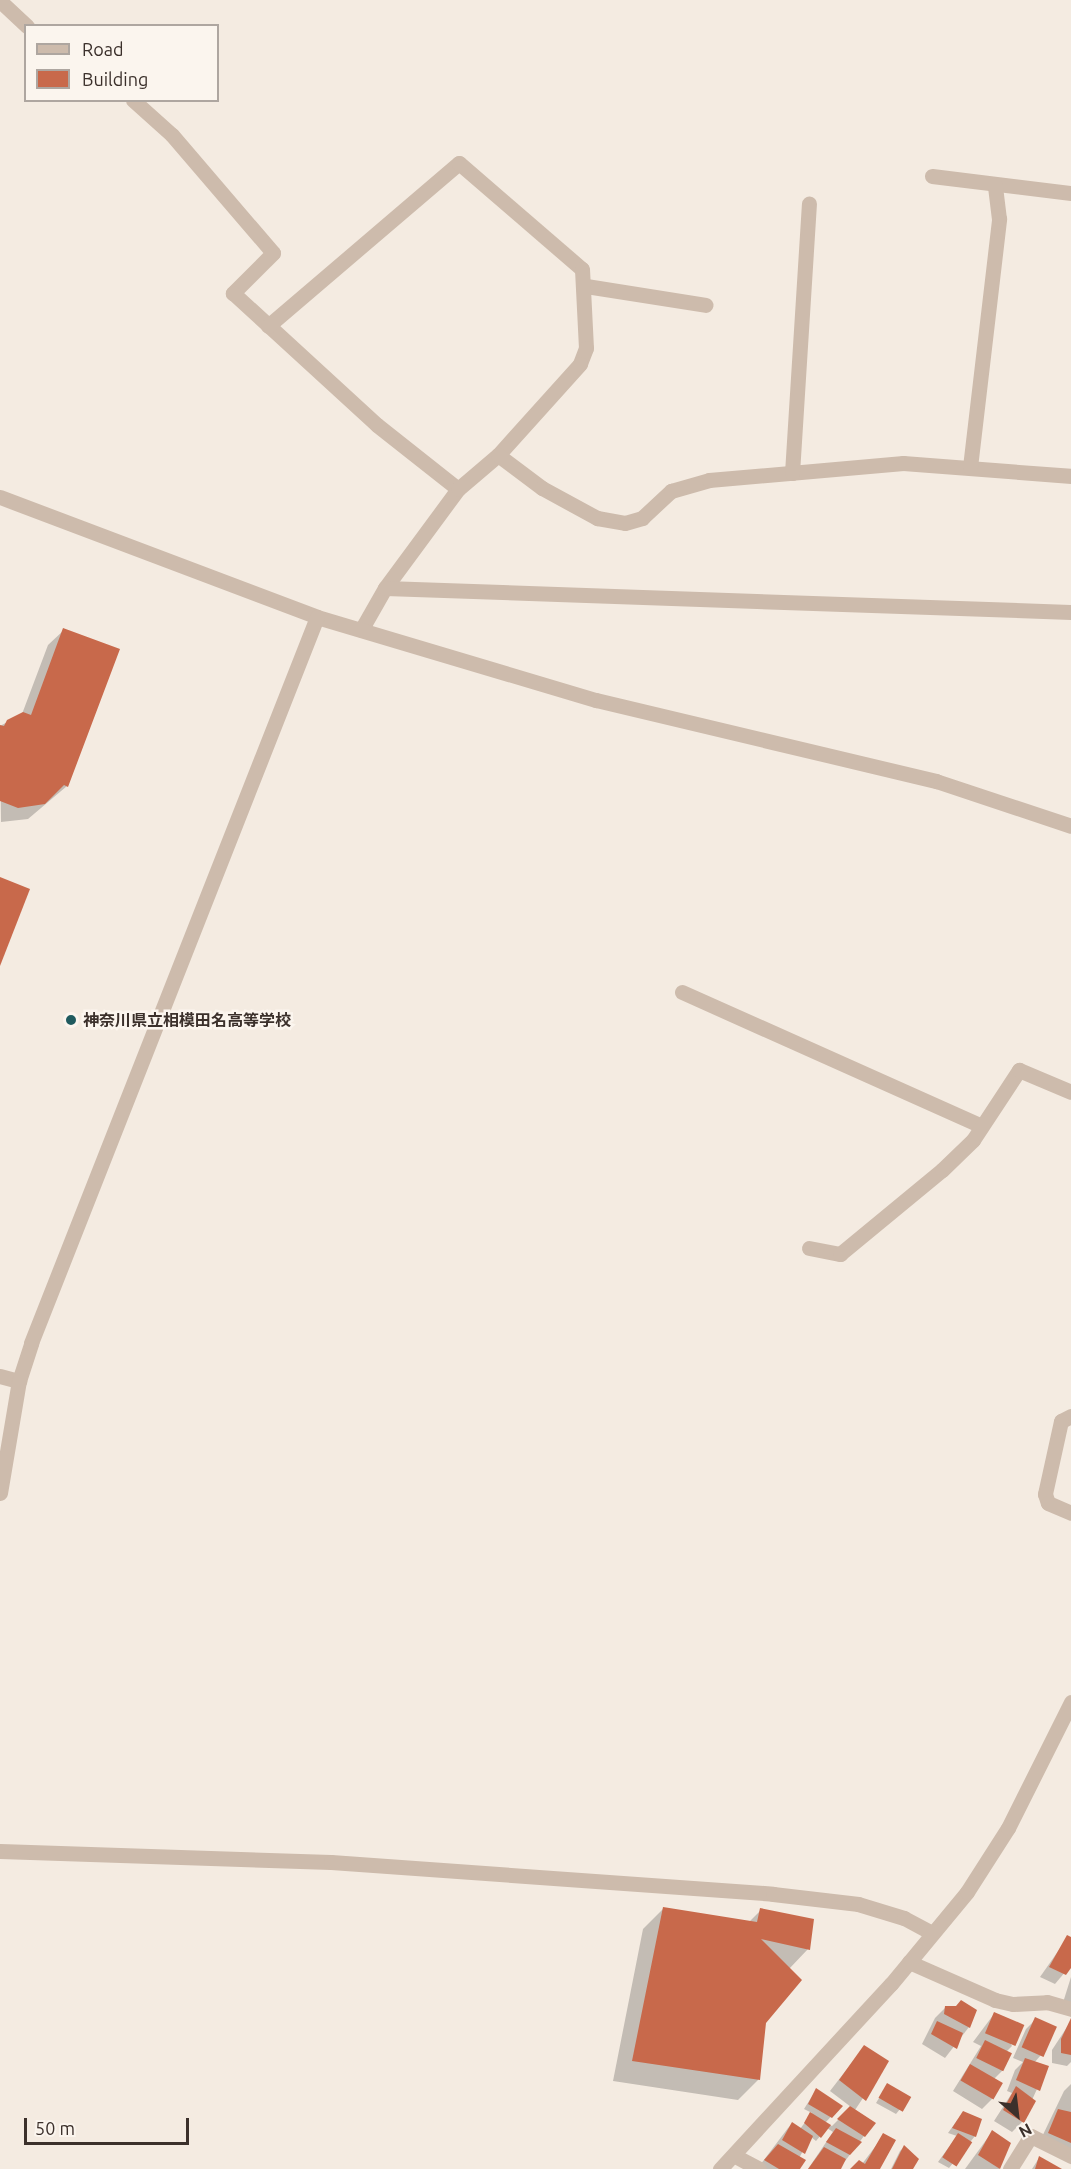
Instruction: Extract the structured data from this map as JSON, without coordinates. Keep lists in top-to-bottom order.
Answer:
{
  "places": ["神奈川県立相模田名高等学校"],
  "legend": ["Road", "Building"],
  "scale_bar": "50 m",
  "north": "bottom right"
}
